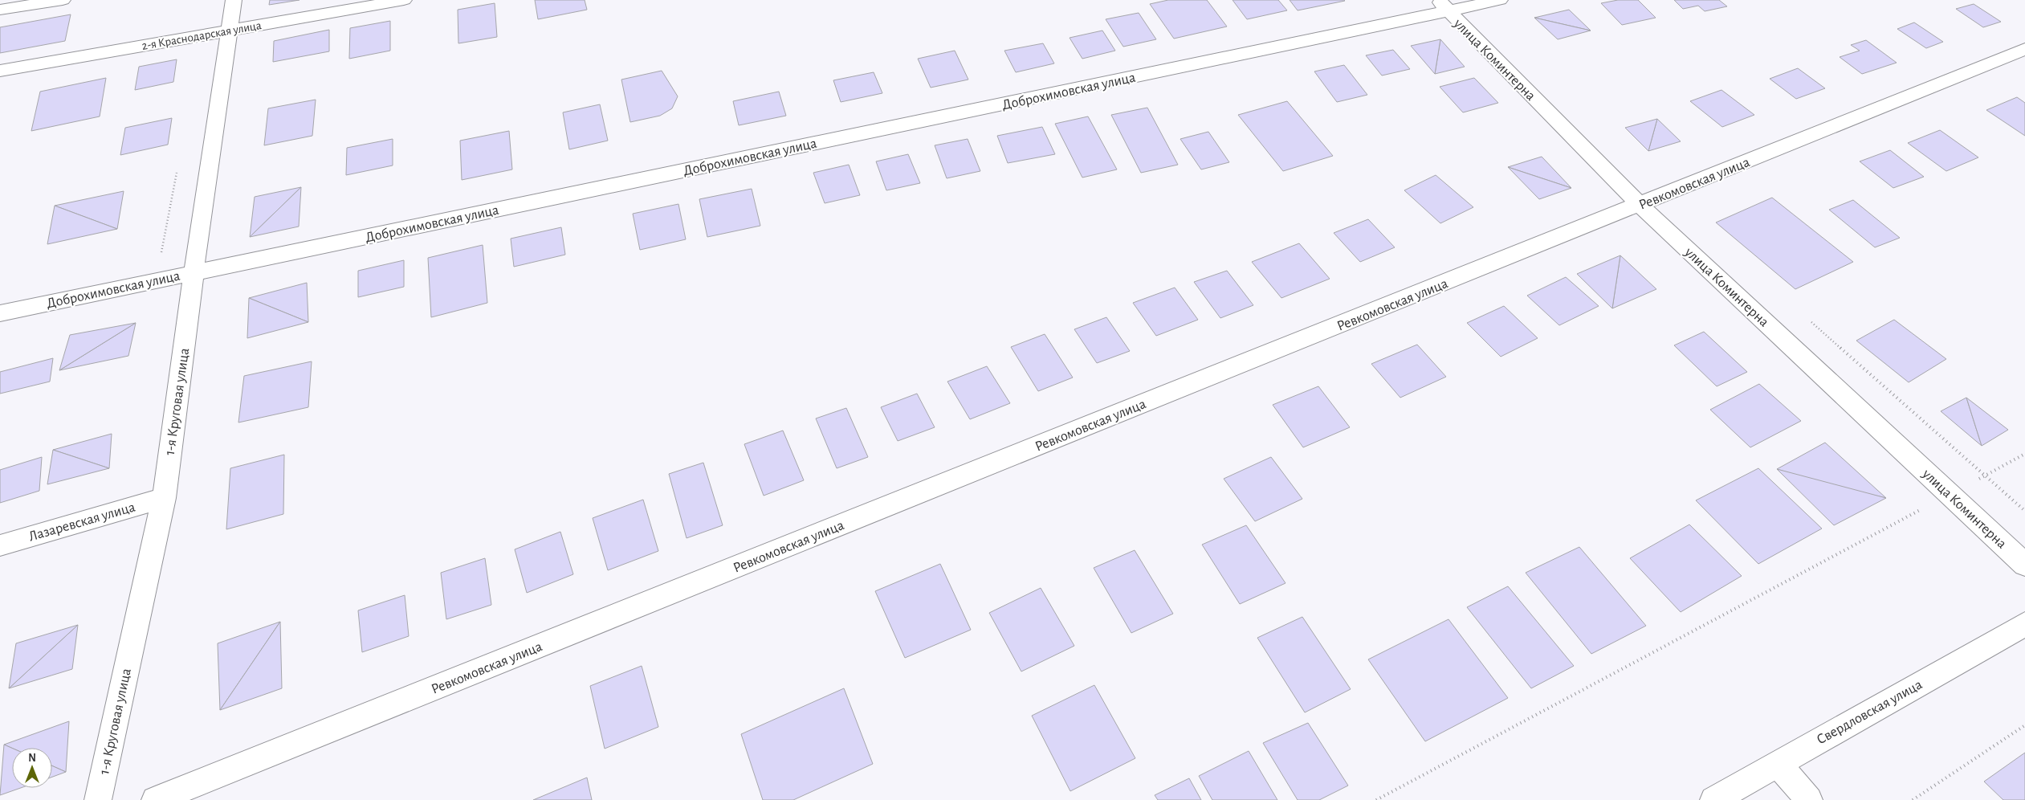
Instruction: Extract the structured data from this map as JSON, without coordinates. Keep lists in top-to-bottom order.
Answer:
{
  "streets": {
    "street": [
      "2-я Краснодарская улица",
      "улица Коминтерна",
      "Доброхимовская улица",
      "Ревкомовская улица",
      "1-я Круговая улица",
      "Лазаревская улица",
      "Свердловская улица"
    ]
  },
  "crossings": [
    ["2-я Краснодарская улица", "1-я Круговая улица"],
    ["улица Коминтерна", "Доброхимовская улица"],
    ["улица Коминтерна", "Ревкомовская улица"],
    ["Доброхимовская улица", "1-я Круговая улица"],
    ["1-я Круговая улица", "Лазаревская улица"]
  ],
  "north": "top"
}
